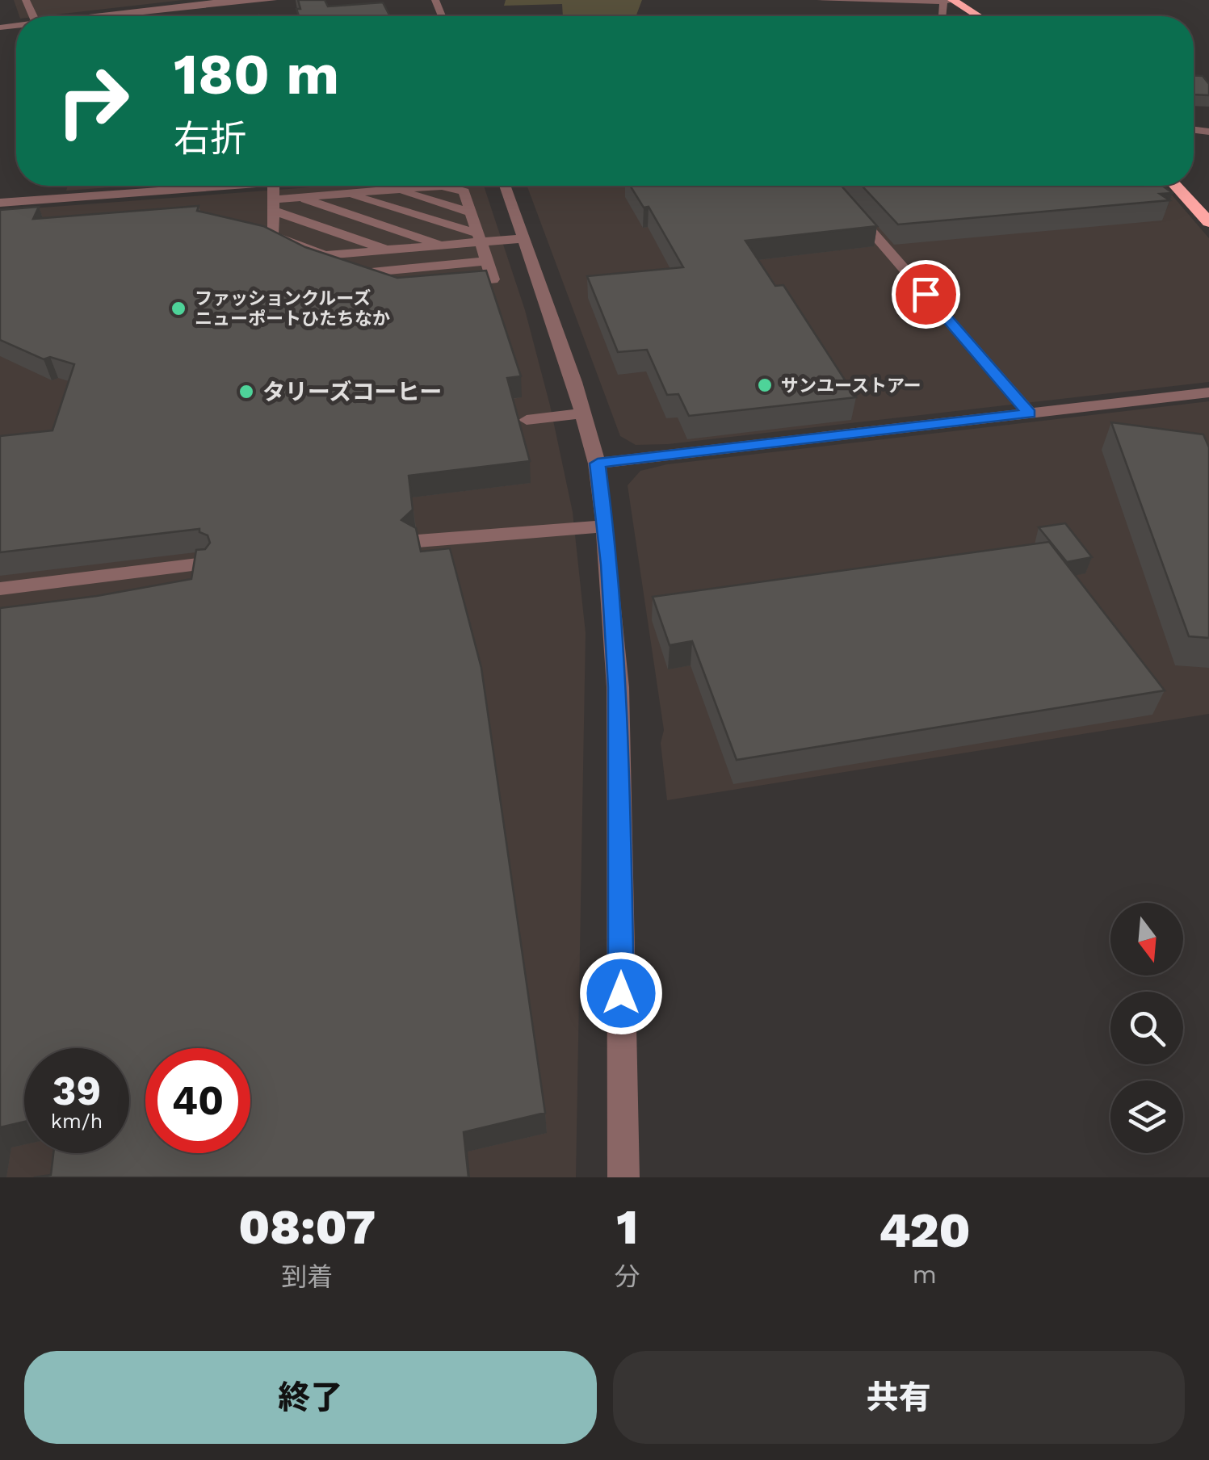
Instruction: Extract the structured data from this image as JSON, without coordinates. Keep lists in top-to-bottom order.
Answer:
{
  "places": ["ファッションクルーズ ニューポートひたちなか", "サンユーストアー", "タリーズコーヒー"],
  "north": "bottom",
  "page": {
    "turn": ["180 m", "右折"],
    "speed": "39 km/h",
    "limit": "40",
    "eta": [
      "08:07",
      "到着",
      "1",
      "分",
      "420",
      "m"
    ],
    "buttons": ["終了", "共有"]
  }
}
